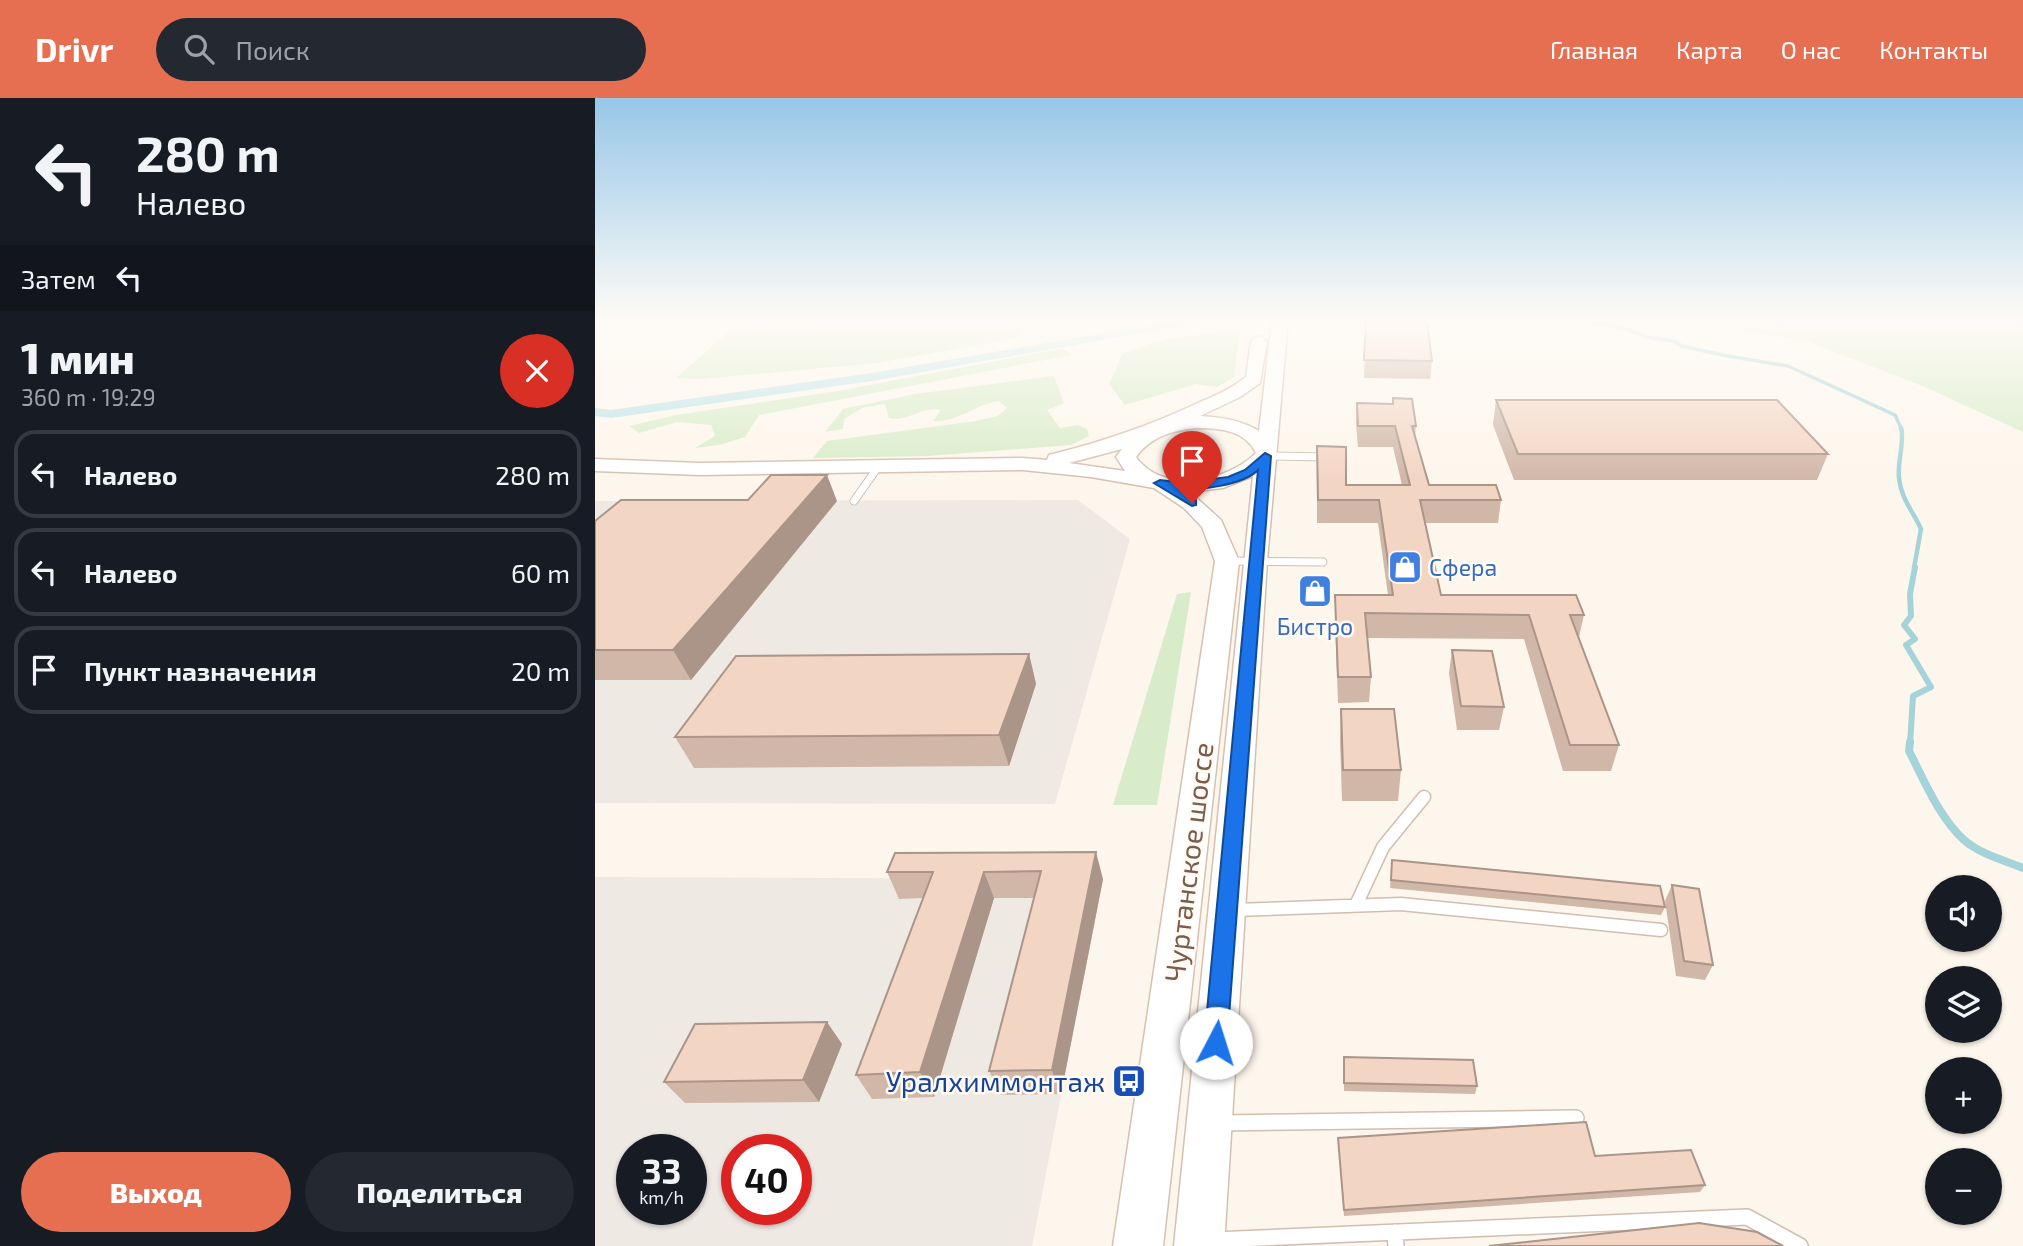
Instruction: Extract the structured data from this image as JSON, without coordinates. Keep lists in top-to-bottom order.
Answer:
{
  "streets": {
    "street": ["Чуртанское шоссе"]
  },
  "places": {
    "shop": ["Сфера", "Бистро"],
    "bus stop": ["Уралхиммонтаж"]
  },
  "page": {
    "header": "Drivr",
    "search": "Поиск",
    "nav": [
      "Главная",
      "Карта",
      "О нас",
      "Контакты"
    ],
    "turn": ["280 m", "Налево"],
    "then": "Затем",
    "heading": ["1 мин", "360 m · 19:29"],
    "list": [
      {
        "name": "Налево",
        "value": "280 m"
      },
      {
        "name": "Налево",
        "value": "60 m"
      },
      {
        "name": "Пункт назначения",
        "value": "20 m"
      }
    ],
    "map_buttons": ["+", "−"],
    "speed": "33 km/h",
    "limit": "40",
    "buttons": ["Выход", "Поделиться"]
  }
}
